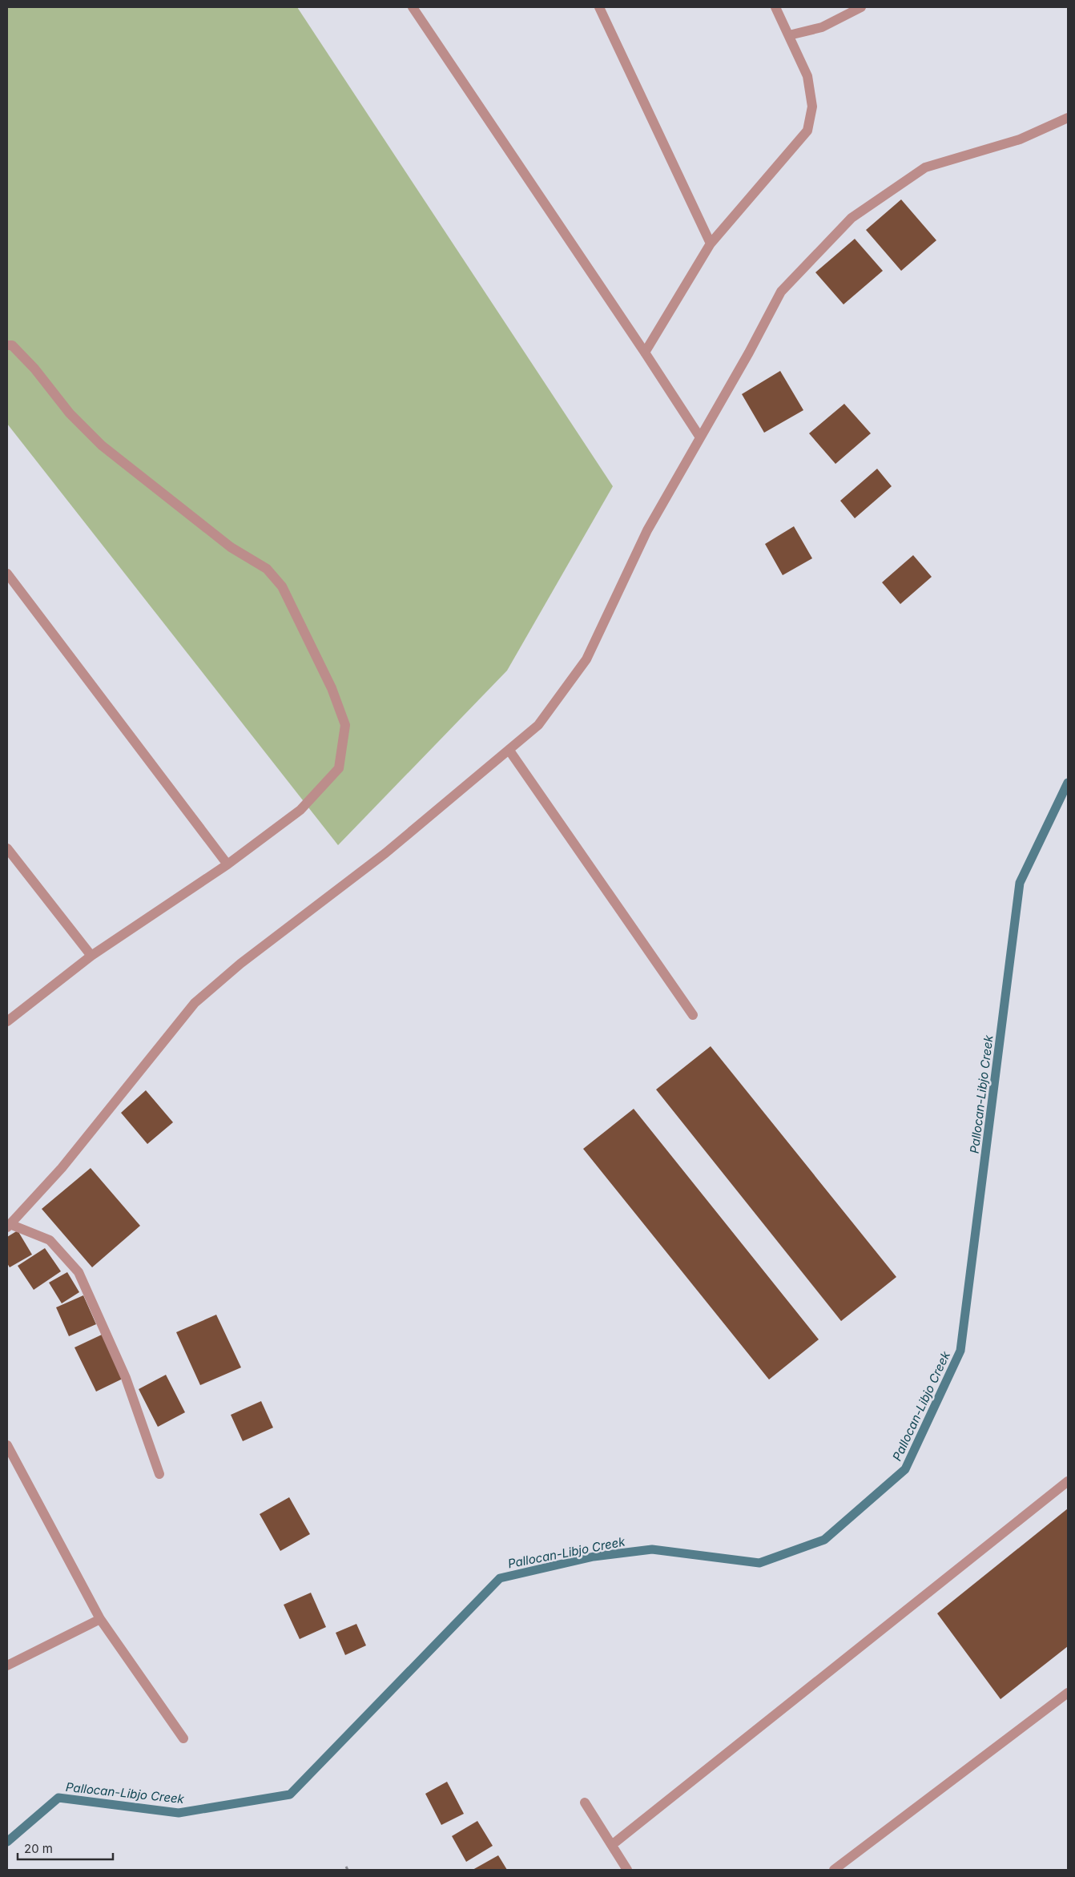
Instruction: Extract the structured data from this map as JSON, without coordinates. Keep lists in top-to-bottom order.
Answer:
{
  "water": ["Pallocan-Libjo Creek"],
  "scale_bar": "20 m"
}
